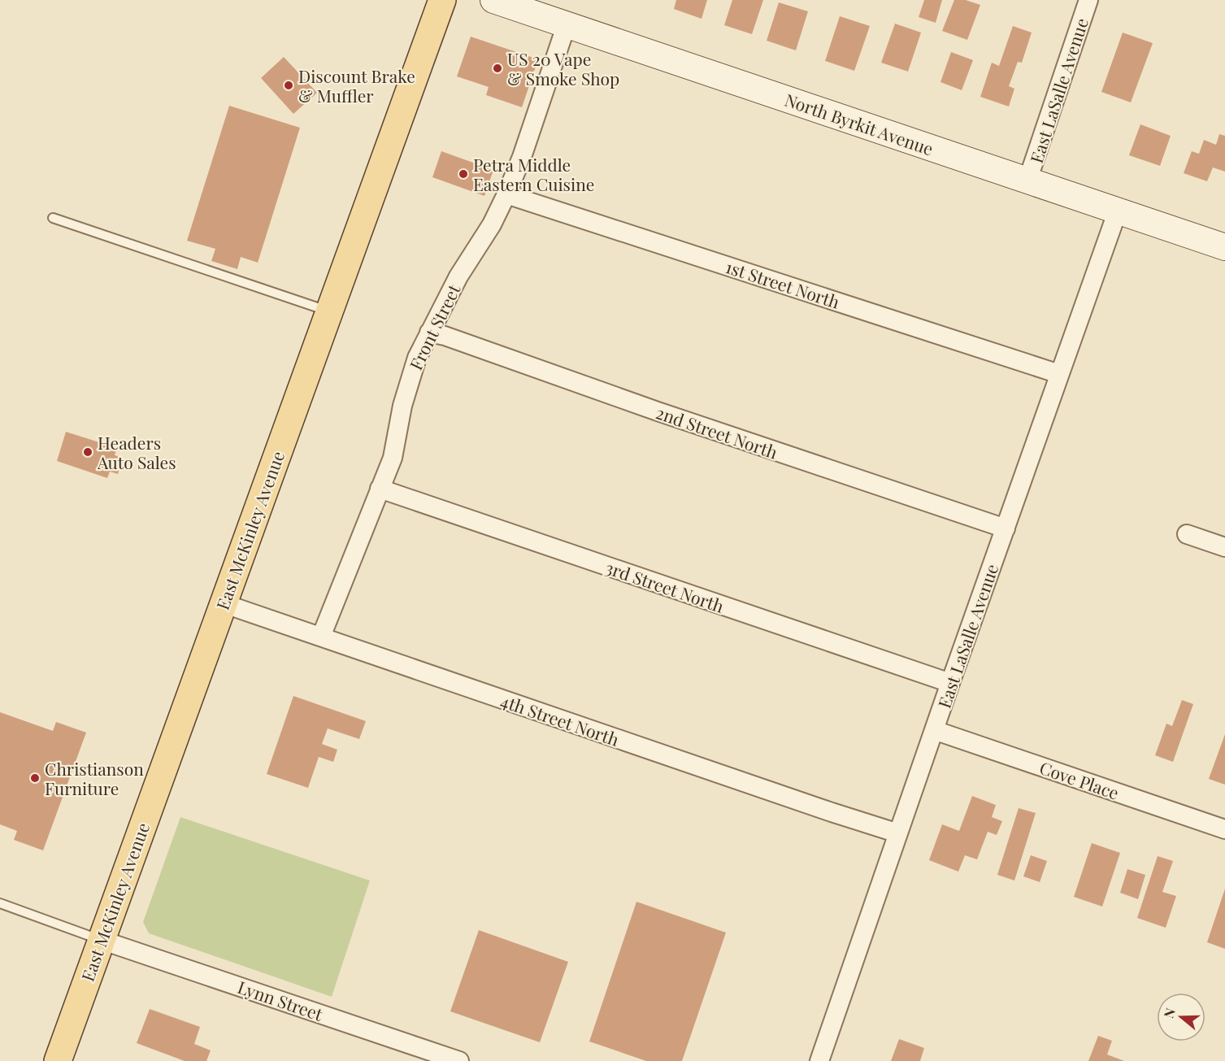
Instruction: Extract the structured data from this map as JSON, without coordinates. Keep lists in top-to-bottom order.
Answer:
{
  "streets": {
    "main road": ["East McKinley Avenue"],
    "street": [
      "East LaSalle Avenue",
      "North Byrkit Avenue",
      "1st Street North",
      "Front Street",
      "2nd Street North",
      "3rd Street North",
      "4th Street North",
      "Cove Place",
      "Lynn Street"
    ]
  },
  "crossings": [
    ["East LaSalle Avenue", "North Byrkit Avenue"],
    ["East LaSalle Avenue", "1st Street North"],
    ["East LaSalle Avenue", "2nd Street North"],
    ["East LaSalle Avenue", "3rd Street North"],
    ["East LaSalle Avenue", "4th Street North"],
    ["East LaSalle Avenue", "Cove Place"],
    ["North Byrkit Avenue", "Front Street"],
    ["1st Street North", "Front Street"],
    ["Front Street", "2nd Street North"],
    ["Front Street", "3rd Street North"],
    ["Front Street", "4th Street North"],
    ["East McKinley Avenue", "4th Street North"],
    ["East McKinley Avenue", "Lynn Street"]
  ],
  "places": [
    "US 20 Vape & Smoke Shop",
    "Discount Brake & Muffler",
    "Petra Middle Eastern Cuisine",
    "Headers Auto Sales",
    "Christianson Furniture"
  ],
  "north": "left"
}
